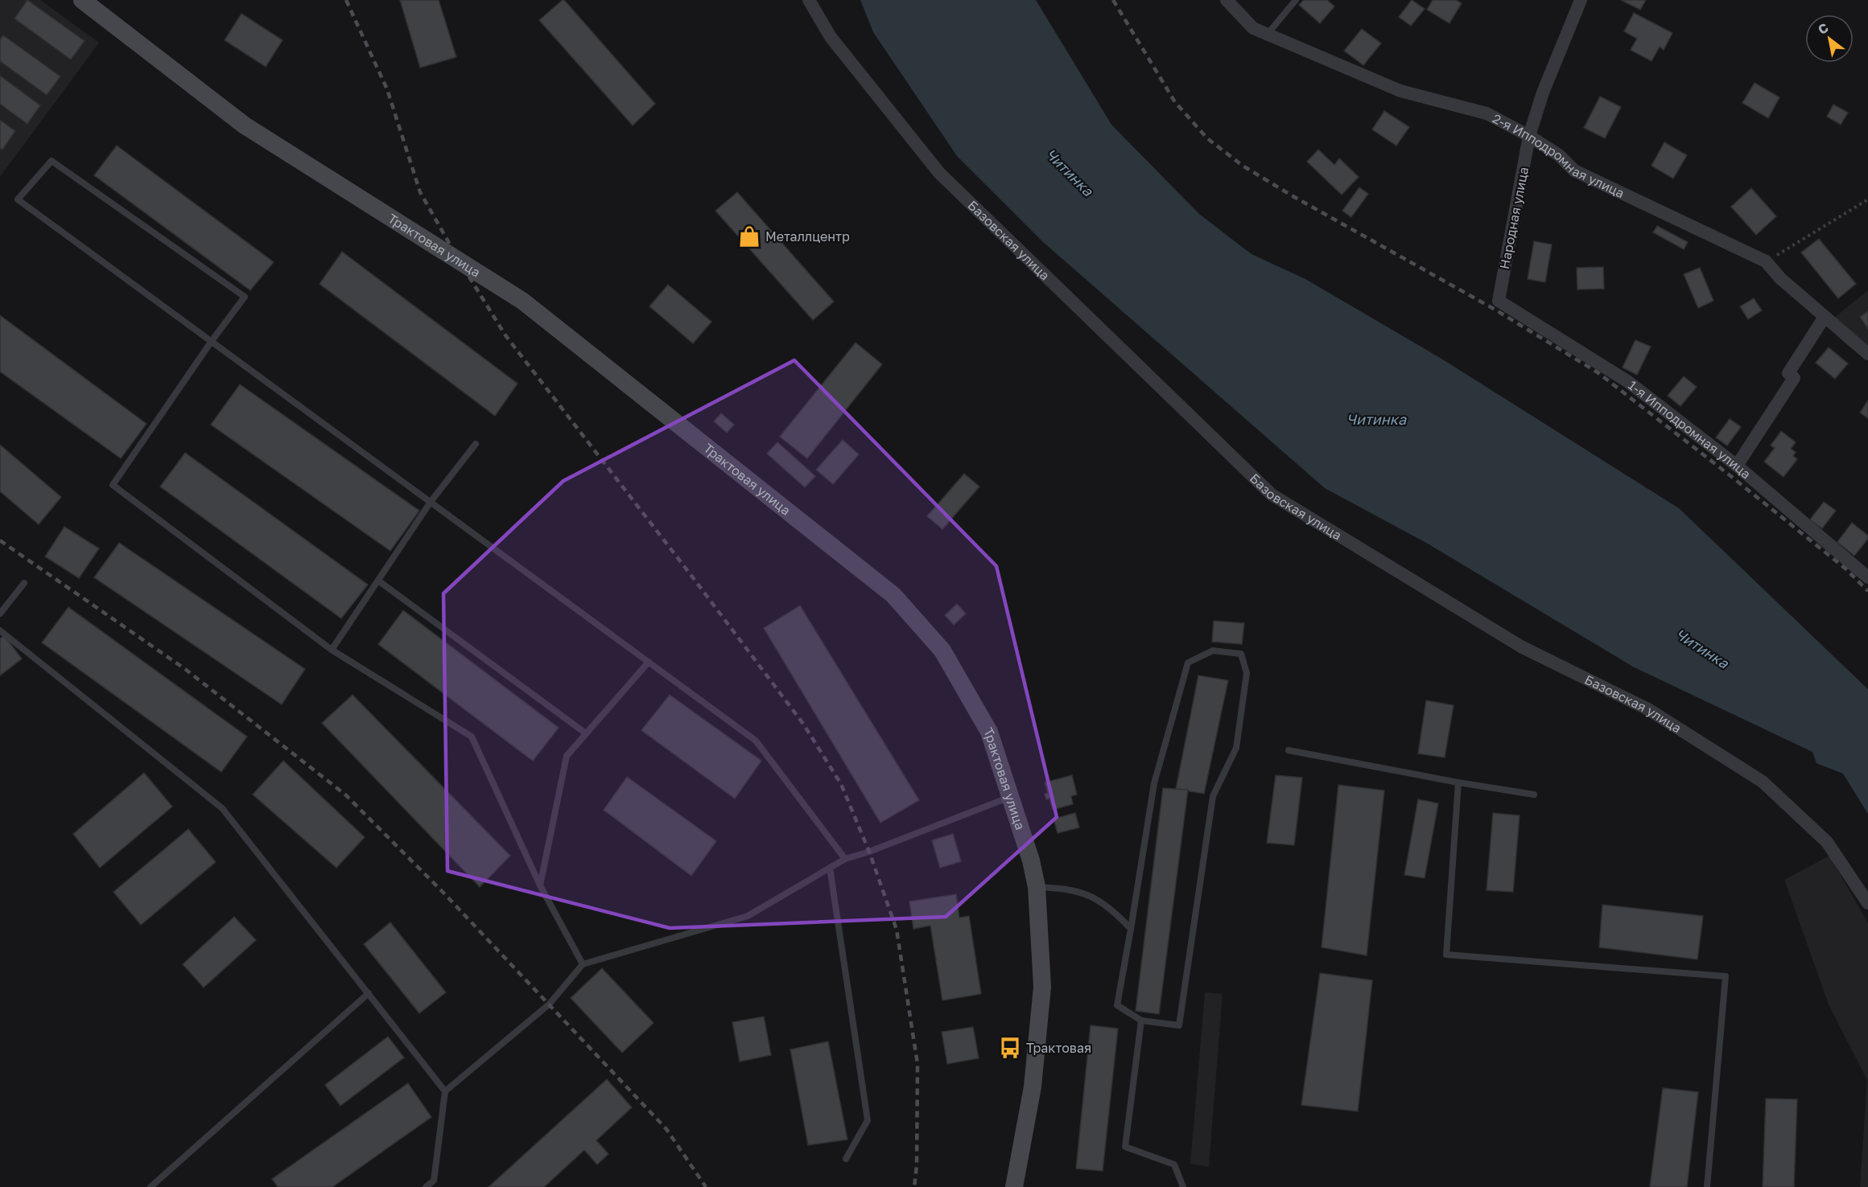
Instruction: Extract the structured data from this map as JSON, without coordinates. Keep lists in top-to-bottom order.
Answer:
{
  "streets": {
    "main road": ["Трактовая улица"],
    "street": [
      "2-я Ипподромная улица",
      "Народная улица",
      "Базовская улица",
      "1-я Ипподромная улица"
    ]
  },
  "crossings": [
    ["2-я Ипподромная улица", "Народная улица"],
    ["Народная улица", "1-я Ипподромная улица"]
  ],
  "water": ["Читинка"],
  "places": {
    "shop": ["Металлцентр"],
    "bus stop": ["Трактовая"]
  },
  "north": "top left"
}
